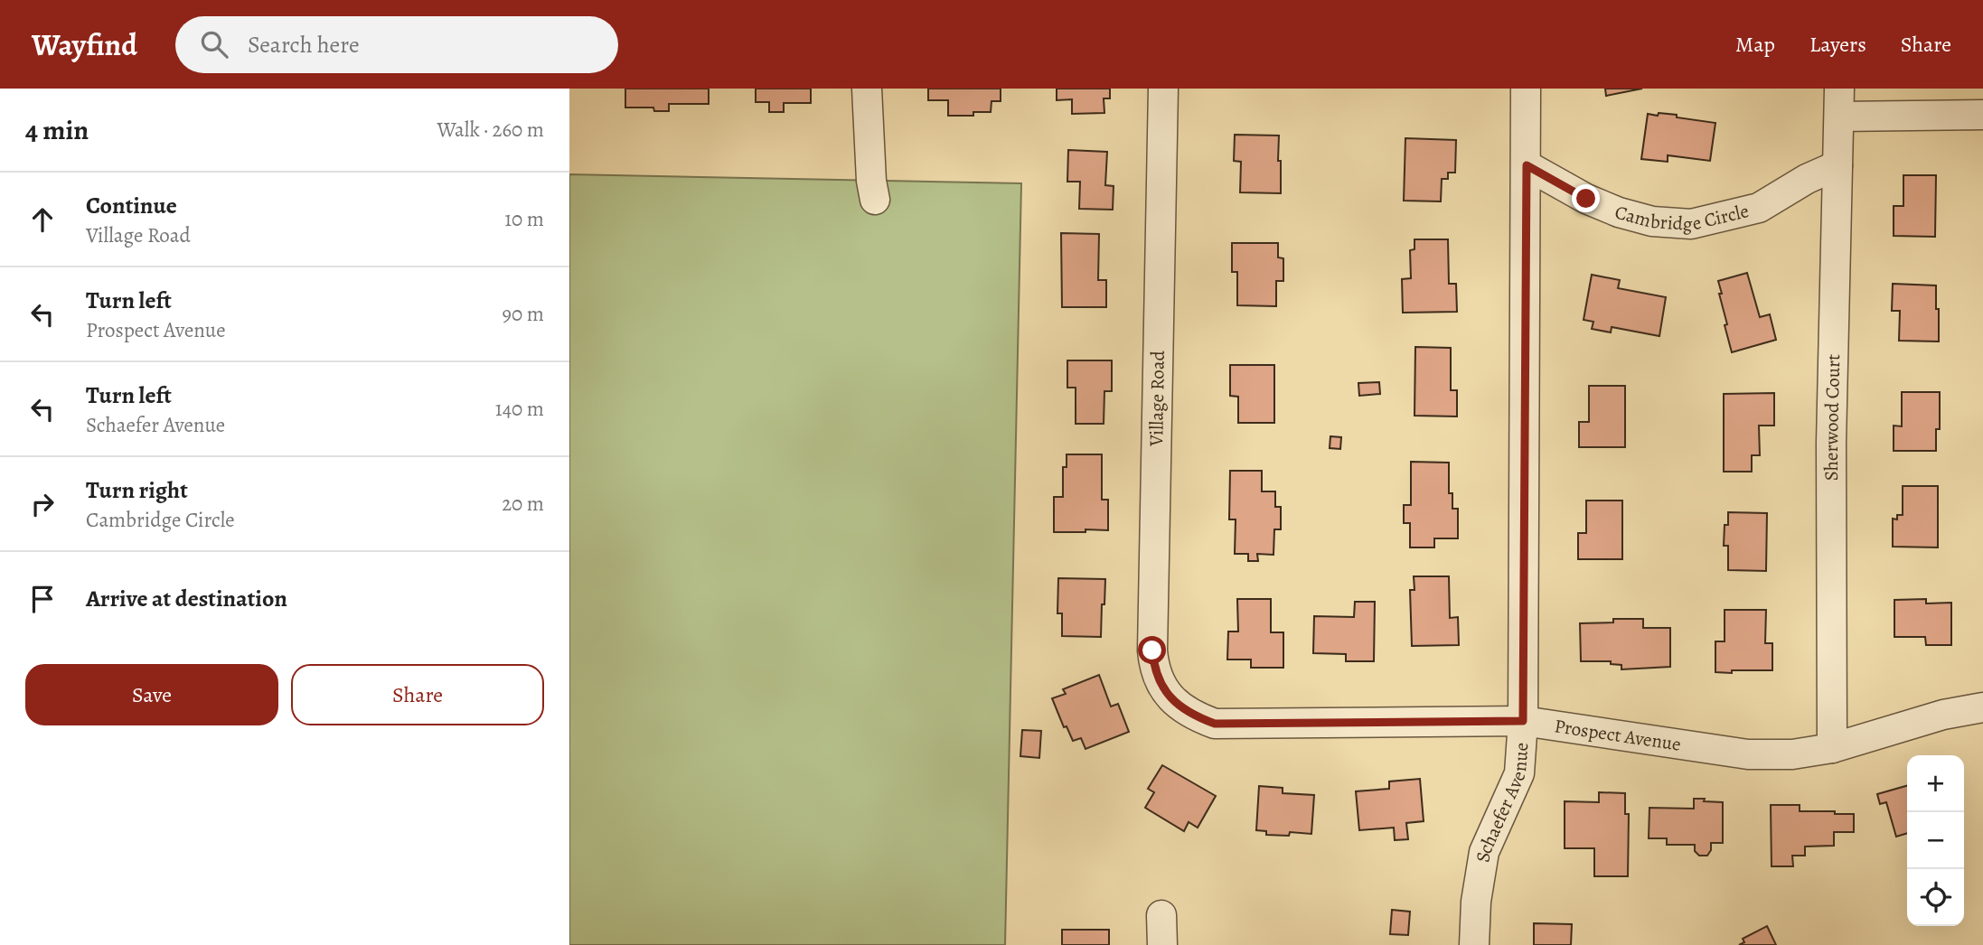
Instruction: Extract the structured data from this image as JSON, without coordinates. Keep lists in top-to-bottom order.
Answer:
{
  "streets": {
    "street": [
      "Cambridge Circle",
      "Village Road",
      "Sherwood Court",
      "Prospect Avenue",
      "Schaefer Avenue"
    ]
  },
  "crossings": [
    ["Cambridge Circle", "Sherwood Court"],
    ["Cambridge Circle", "Schaefer Avenue"],
    ["Village Road", "Prospect Avenue"],
    ["Sherwood Court", "Prospect Avenue"],
    ["Prospect Avenue", "Schaefer Avenue"]
  ],
  "page": {
    "header": "Wayfind",
    "search": "Search here",
    "nav": ["Map", "Layers", "Share"],
    "heading": ["4 min", "Walk · 260 m"],
    "list": [
      ["Continue", "Village Road", "10 m"],
      ["Turn left", "Prospect Avenue", "90 m"],
      ["Turn left", "Schaefer Avenue", "140 m"],
      ["Turn right", "Cambridge Circle", "20 m"],
      "Arrive at destination"
    ],
    "buttons": ["Save", "Share"],
    "map_buttons": ["+", "−"]
  }
}
